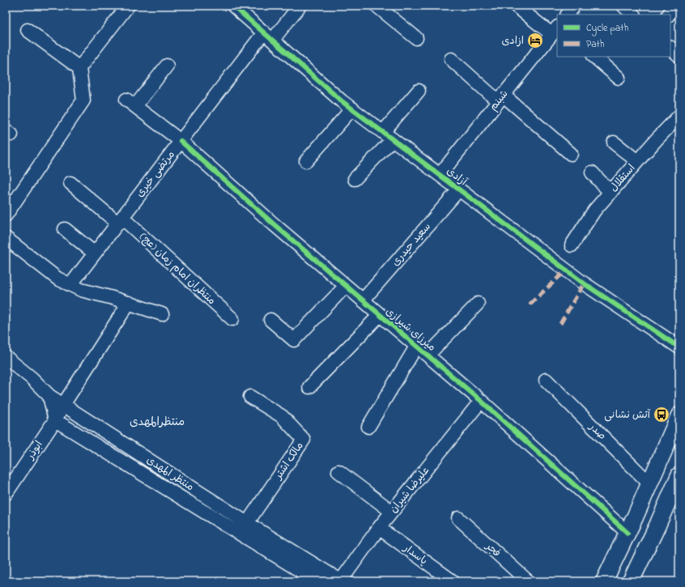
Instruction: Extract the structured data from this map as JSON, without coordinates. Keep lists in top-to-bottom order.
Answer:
{
  "streets": {
    "street": [
      "شبنم",
      "مرتضی خیری",
      "آزادی",
      "استقلال",
      "سعید حیدری",
      "منتظران امام زمان (عج)",
      "میرزای شیرازی",
      "صدر",
      "ابوذر",
      "مالک اشتر",
      "منتظر المهدی",
      "علیرضا شیران",
      "فجر",
      "پاسدار"
    ]
  },
  "crossings": [
    ["شبنم", "آزادی"],
    ["مرتضی خیری", "آزادی"],
    ["مرتضی خیری", "منتظران امام زمان (عج)"],
    ["مرتضی خیری", "میرزای شیرازی"],
    ["آزادی", "سعید حیدری"],
    ["سعید حیدری", "میرزای شیرازی"],
    ["میرزای شیرازی", "علیرضا شیران"],
    ["ابوذر", "منتظر المهدی"],
    ["مالک اشتر", "منتظر المهدی"],
    ["منتظر المهدی", "علیرضا شیران"],
    ["علیرضا شیران", "پاسدار"]
  ],
  "districts": ["منتظرالمهدی"],
  "places": {
    "hotel": ["ازادی"],
    "bus stop": ["آتش نشانی"]
  },
  "legend": ["Cycle path", "Path"]
}
